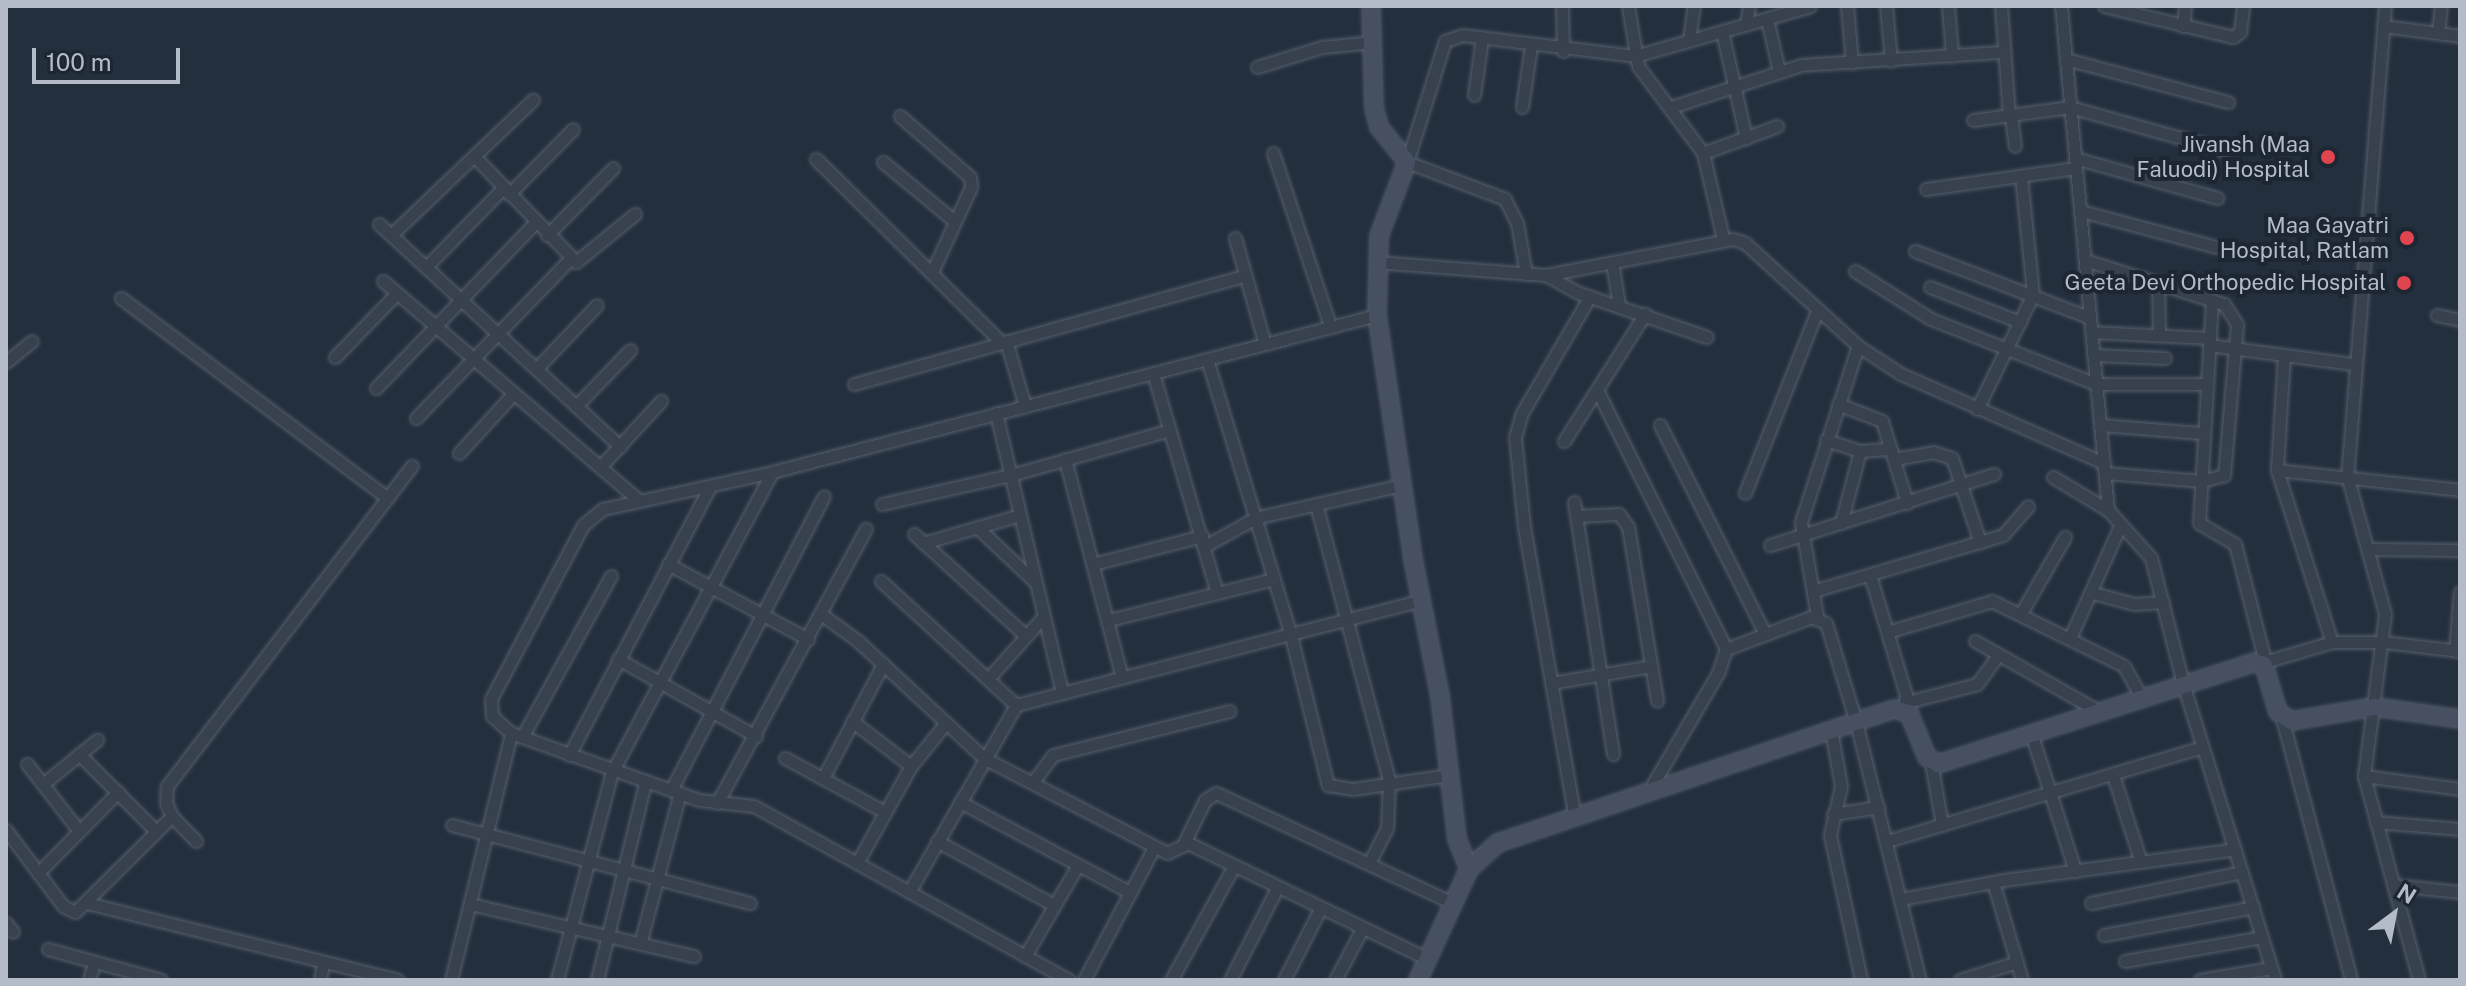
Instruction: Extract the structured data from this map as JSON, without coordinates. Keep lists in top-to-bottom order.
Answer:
{
  "places": ["Jivansh (Maa Faluodi) Hospital", "Maa Gayatri Hospital, Ratlam", "Geeta Devi Orthopedic Hospital"],
  "scale_bar": "100 m",
  "north": "top right"
}
